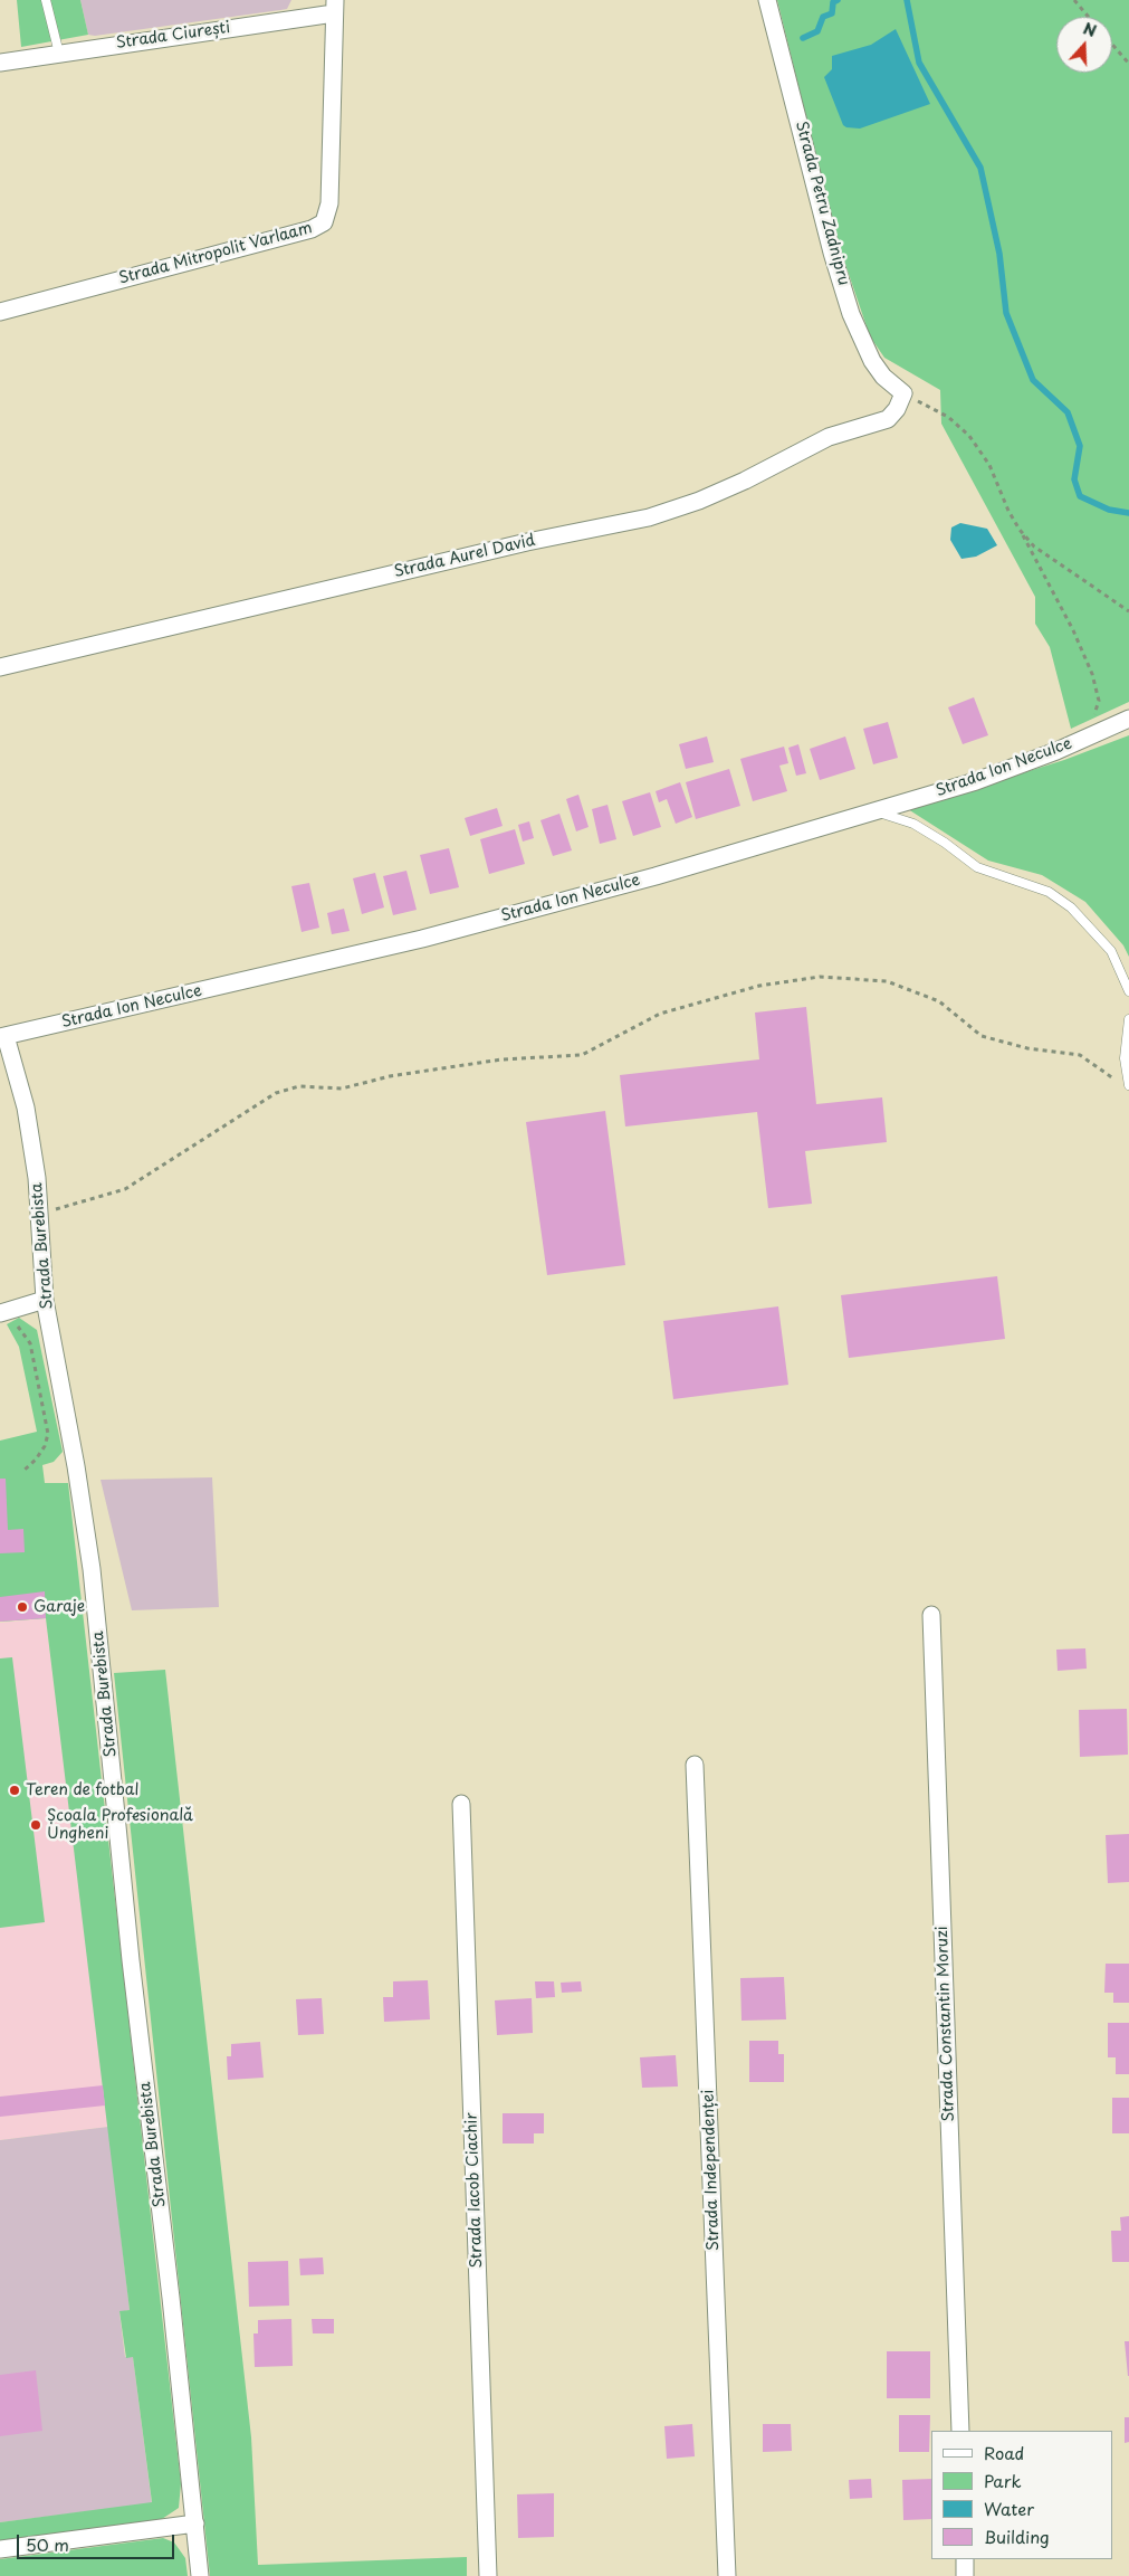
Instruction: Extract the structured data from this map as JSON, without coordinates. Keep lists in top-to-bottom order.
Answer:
{
  "streets": {
    "street": [
      "Strada Ciurești",
      "Strada Petru Zadnipru",
      "Strada Mitropolit Varlaam",
      "Strada Aurel David",
      "Strada Ion Neculce",
      "Strada Burebista",
      "Strada Constantin Moruzi",
      "Strada Independenței",
      "Strada Iacob Ciachir"
    ]
  },
  "crossings": [
    ["Strada Ciurești", "Strada Mitropolit Varlaam"],
    ["Strada Petru Zadnipru", "Strada Aurel David"],
    ["Strada Ion Neculce", "Strada Burebista"]
  ],
  "places": ["Garaje", "Teren de fotbal", "Școala Profesională Ungheni"],
  "legend": [
    "Road",
    "Park",
    "Water",
    "Building"
  ],
  "scale_bar": "50 m",
  "north": "top"
}
